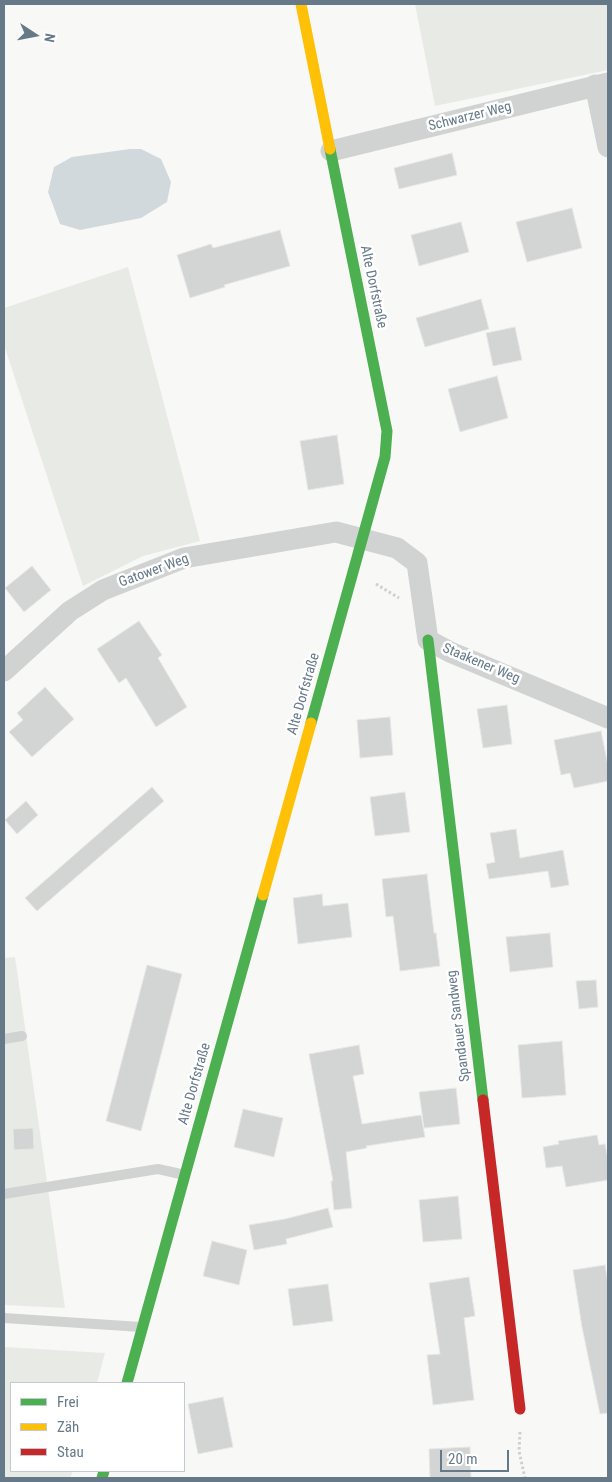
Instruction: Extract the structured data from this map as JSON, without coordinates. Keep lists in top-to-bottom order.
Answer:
{
  "streets": {
    "street": [
      "Schwarzer Weg",
      "Alte Dorfstraße",
      "Gatower Weg",
      "Staakener Weg",
      "Spandauer Sandweg"
    ]
  },
  "crossings": [
    ["Schwarzer Weg", "Alte Dorfstraße"],
    ["Alte Dorfstraße", "Gatower Weg"],
    ["Alte Dorfstraße", "Staakener Weg"],
    ["Gatower Weg", "Staakener Weg"],
    ["Staakener Weg", "Spandauer Sandweg"]
  ],
  "legend": ["Frei", "Zäh", "Stau"],
  "scale_bar": "20 m",
  "north": "right"
}
